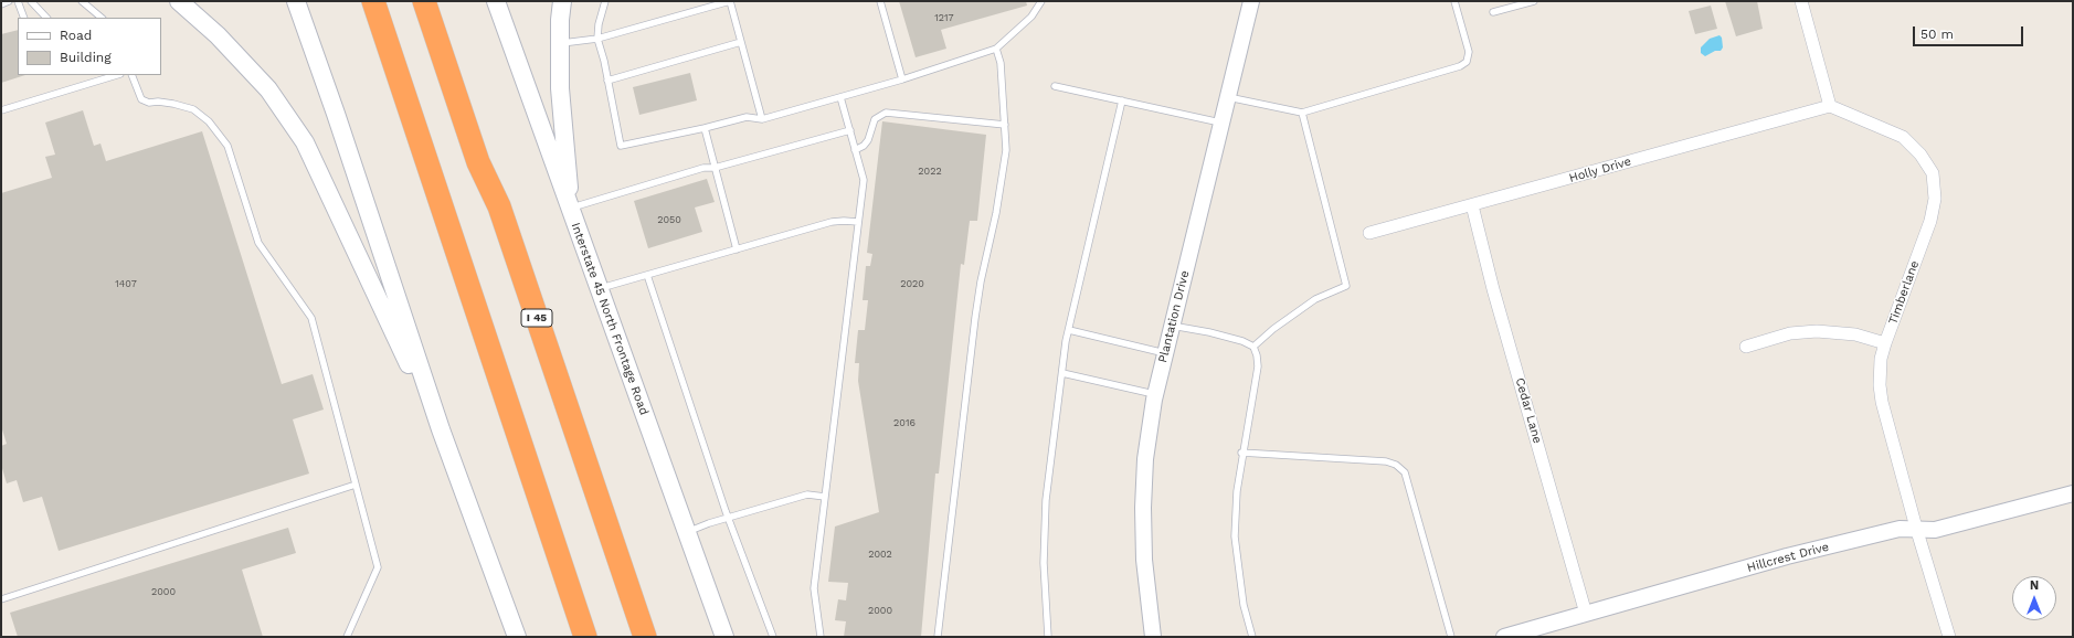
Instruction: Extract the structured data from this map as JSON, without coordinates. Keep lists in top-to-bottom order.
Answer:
{
  "streets": {
    "highway": ["I 45"],
    "main road": ["Interstate 45 North Frontage Road"],
    "street": [
      "Holly Drive",
      "Timberlane",
      "Plantation Drive",
      "Cedar Lane",
      "Hillcrest Drive"
    ]
  },
  "crossings": [
    ["Holly Drive", "Timberlane"],
    ["Holly Drive", "Cedar Lane"],
    ["Timberlane", "Hillcrest Drive"],
    ["Cedar Lane", "Hillcrest Drive"]
  ],
  "house_numbers": [
    "1217",
    "2022",
    "2050",
    "1407",
    "2020",
    "2016",
    "2002",
    "2000",
    "2000"
  ],
  "legend": ["Road", "Building"],
  "scale_bar": "50 m",
  "north": "top"
}
